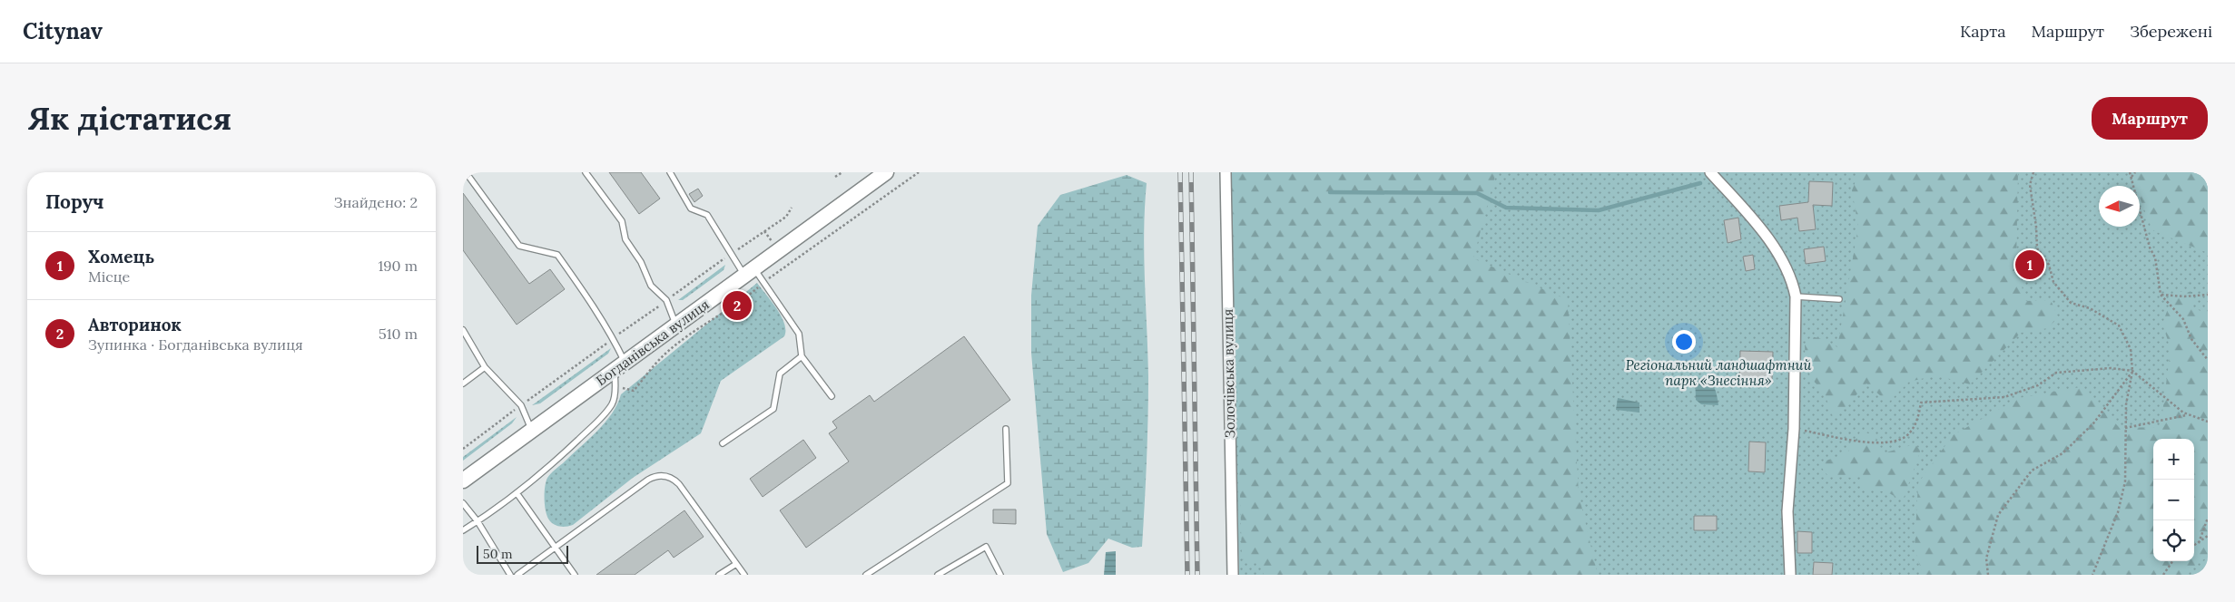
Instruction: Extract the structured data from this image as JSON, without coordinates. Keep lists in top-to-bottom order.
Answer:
{
  "streets": {
    "main road": ["Богданівська вулиця"],
    "street": ["Золочівська вулиця"]
  },
  "parks": ["Регіональний ландшафтний парк «Знесіння»"],
  "scale_bar": "50 m",
  "north": "left",
  "page": {
    "header": "Citynav",
    "nav": ["Карта", "Маршрут", "Збережені"],
    "buttons": "Маршрут",
    "title": "Як дістатися",
    "heading": ["Поруч", "Знайдено: 2"],
    "list": [
      {
        "mark": "1",
        "name": "Хомець",
        "note": "Місце",
        "value": "190 m"
      },
      {
        "mark": "2",
        "name": "Авторинок",
        "note": "Зупинка · Богданівська вулиця",
        "value": "510 m"
      }
    ],
    "pins": ["1", "2"],
    "map_buttons": ["+", "−"],
    "scale": "50 m"
  }
}
